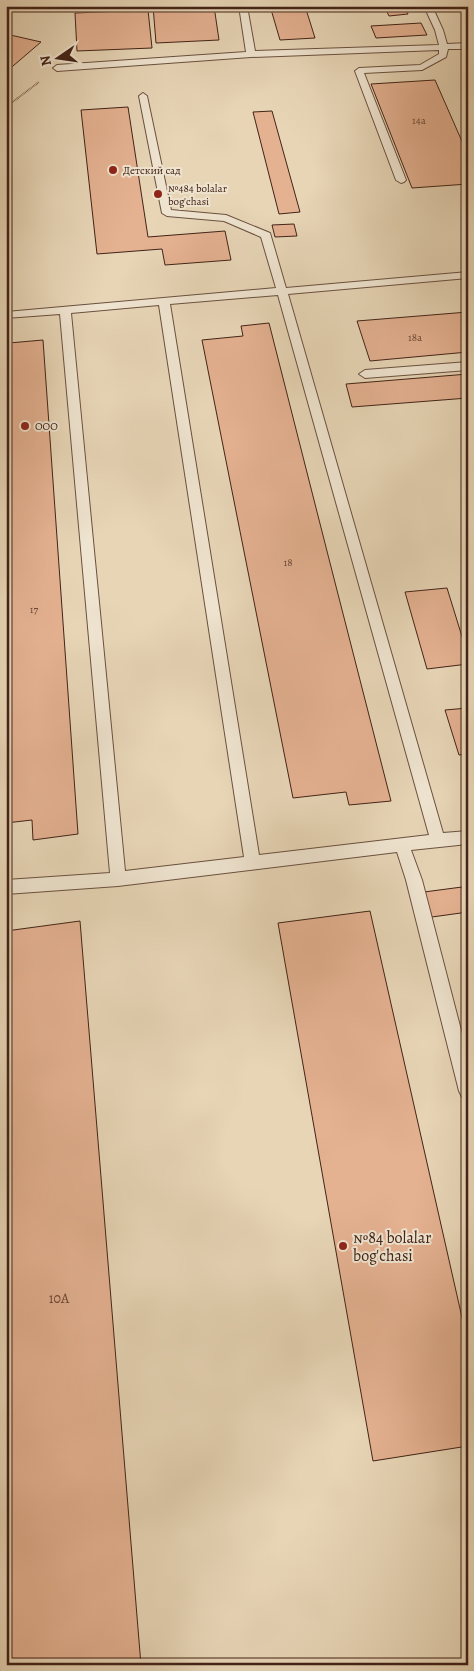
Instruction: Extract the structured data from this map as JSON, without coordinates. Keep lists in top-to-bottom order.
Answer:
{
  "places": [
    "Детский сад",
    "№484 bolalar bog'chasi",
    "ООО",
    "№84 bolalar bog'chasi"
  ],
  "house_numbers": [
    "14a",
    "18а",
    "18",
    "17",
    "10A"
  ],
  "north": "left"
}
